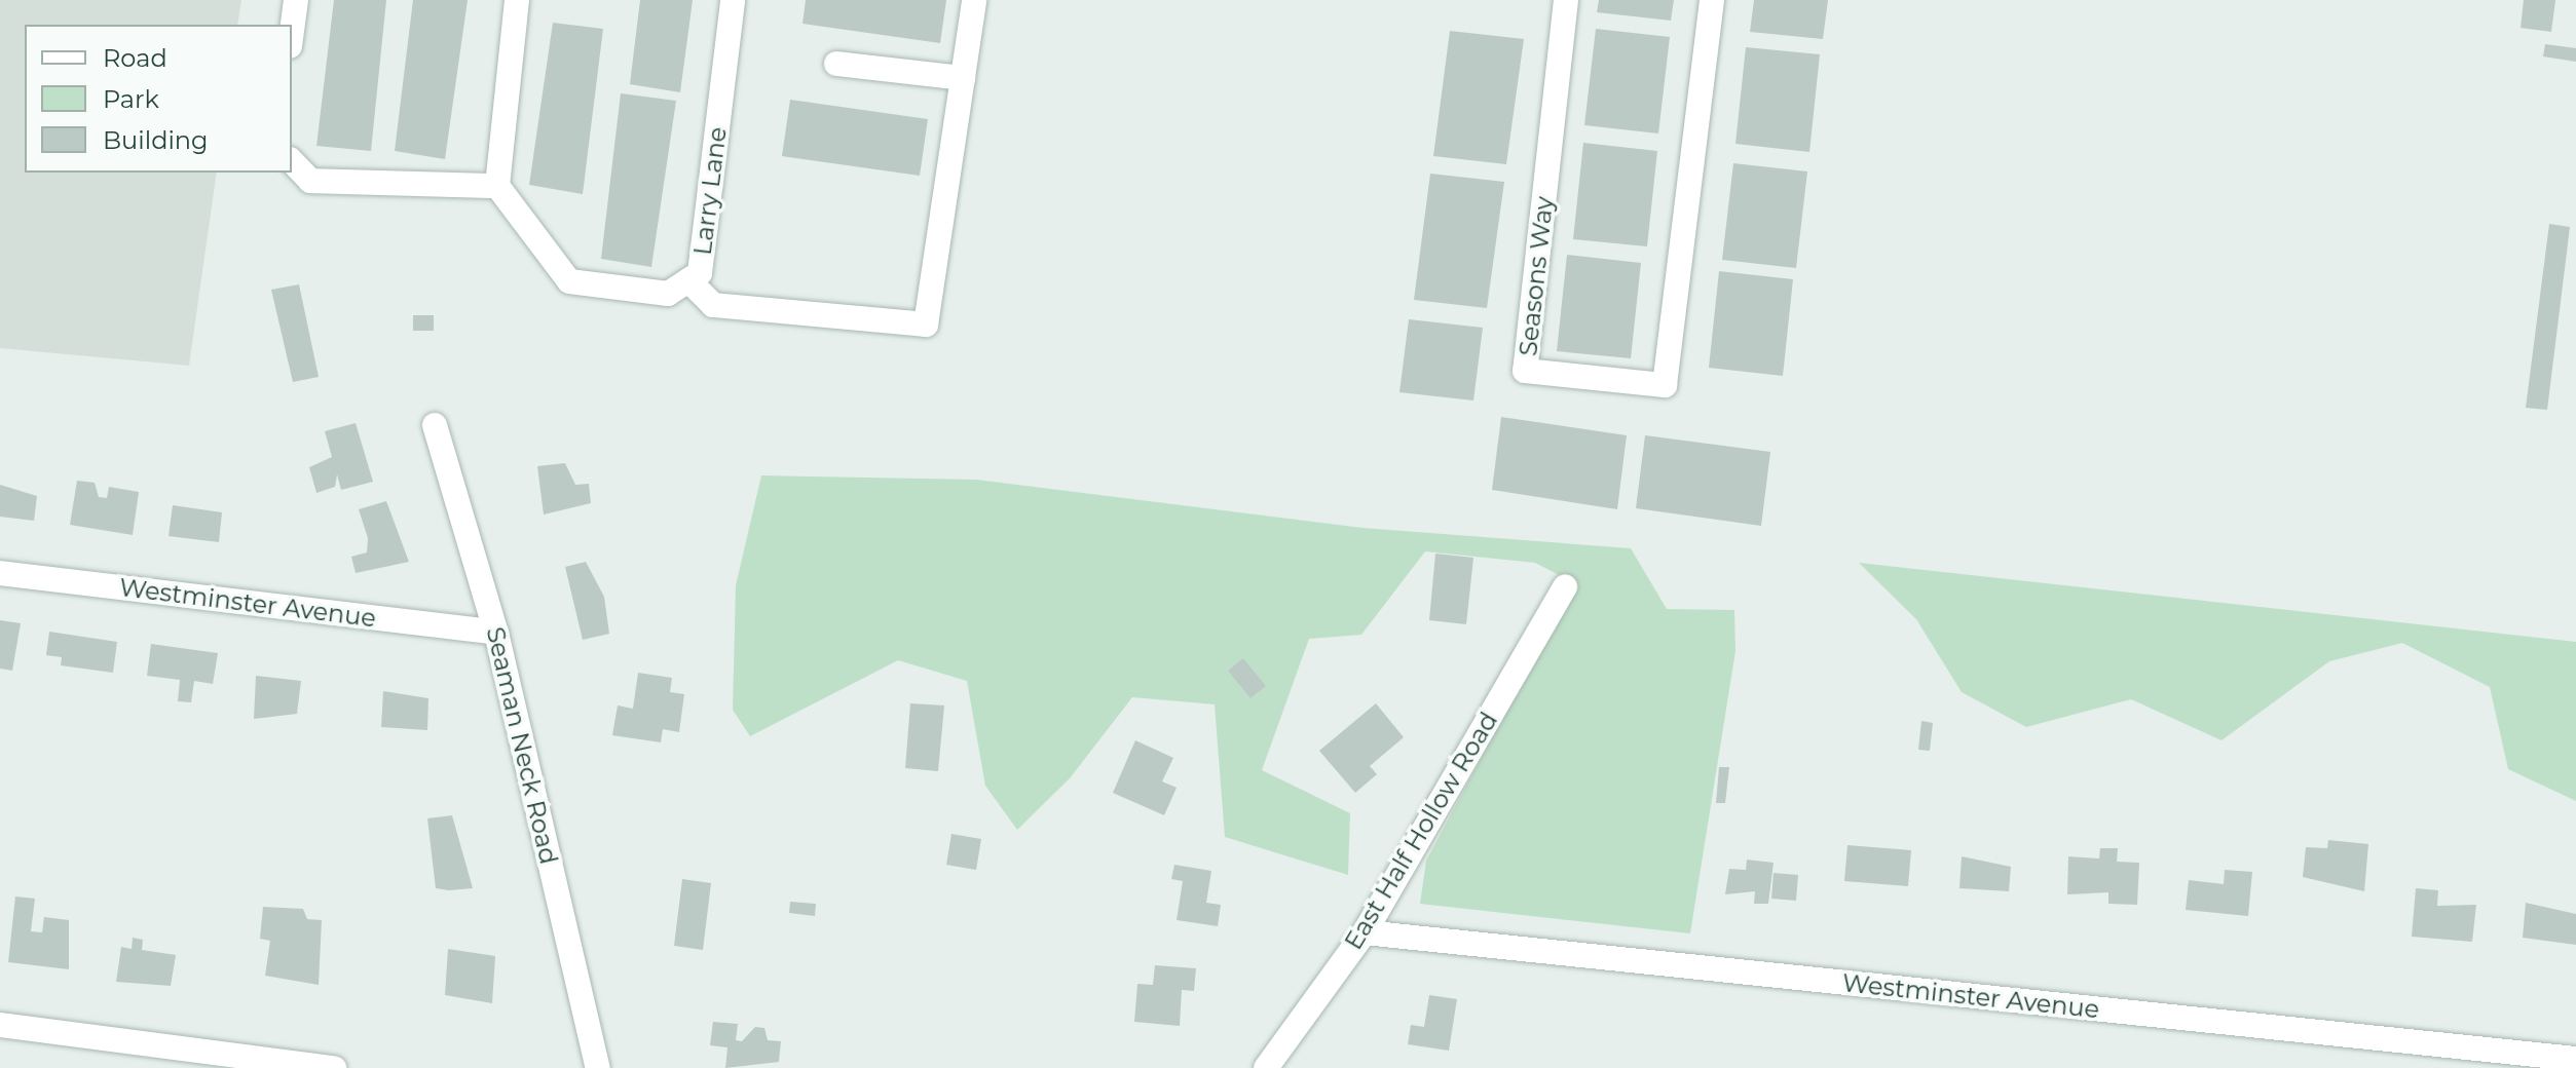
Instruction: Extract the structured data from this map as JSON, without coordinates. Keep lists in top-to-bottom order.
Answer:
{
  "streets": {
    "street": [
      "Larry Lane",
      "Seasons Way",
      "Westminster Avenue",
      "Seaman Neck Road",
      "East Half Hollow Road"
    ]
  },
  "crossings": [
    ["Westminster Avenue", "Seaman Neck Road"],
    ["Westminster Avenue", "East Half Hollow Road"]
  ],
  "legend": ["Road", "Park", "Building"]
}
